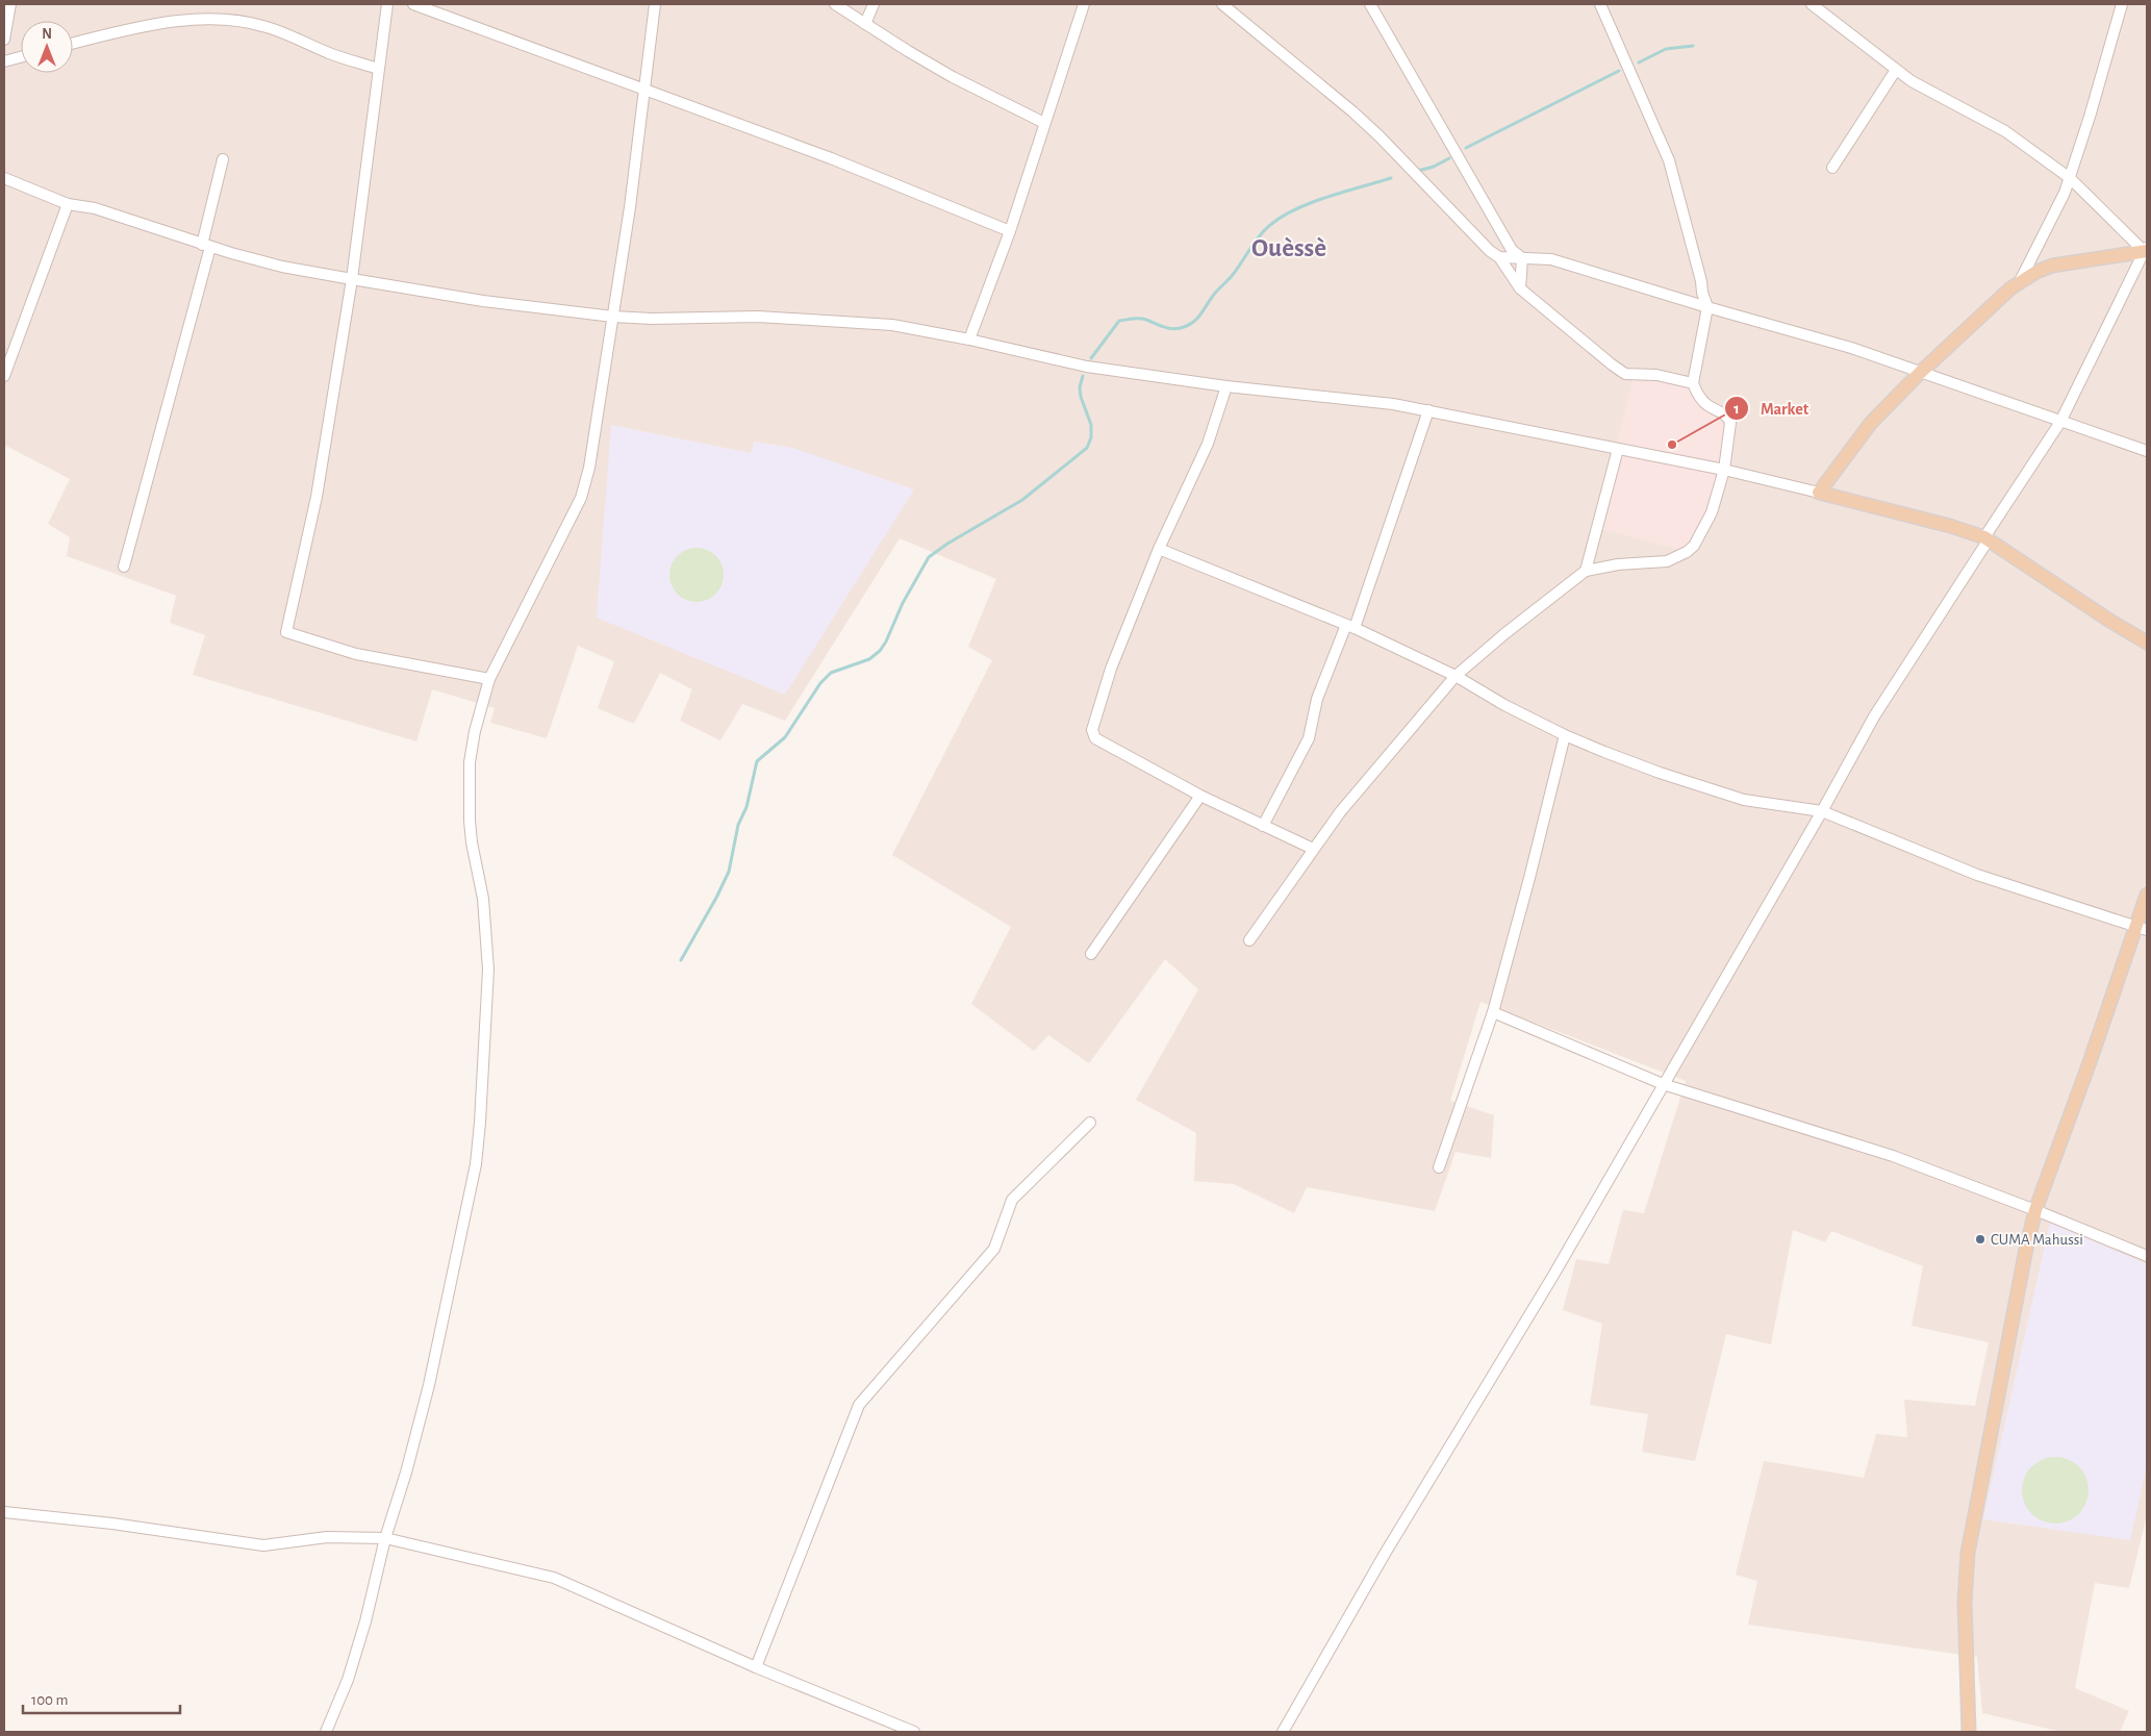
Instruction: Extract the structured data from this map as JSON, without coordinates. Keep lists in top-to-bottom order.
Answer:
{
  "districts": ["Ouèssè"],
  "places": ["Market", "CUMA Mahussi"],
  "scale_bar": "100 m",
  "north": "top"
}
